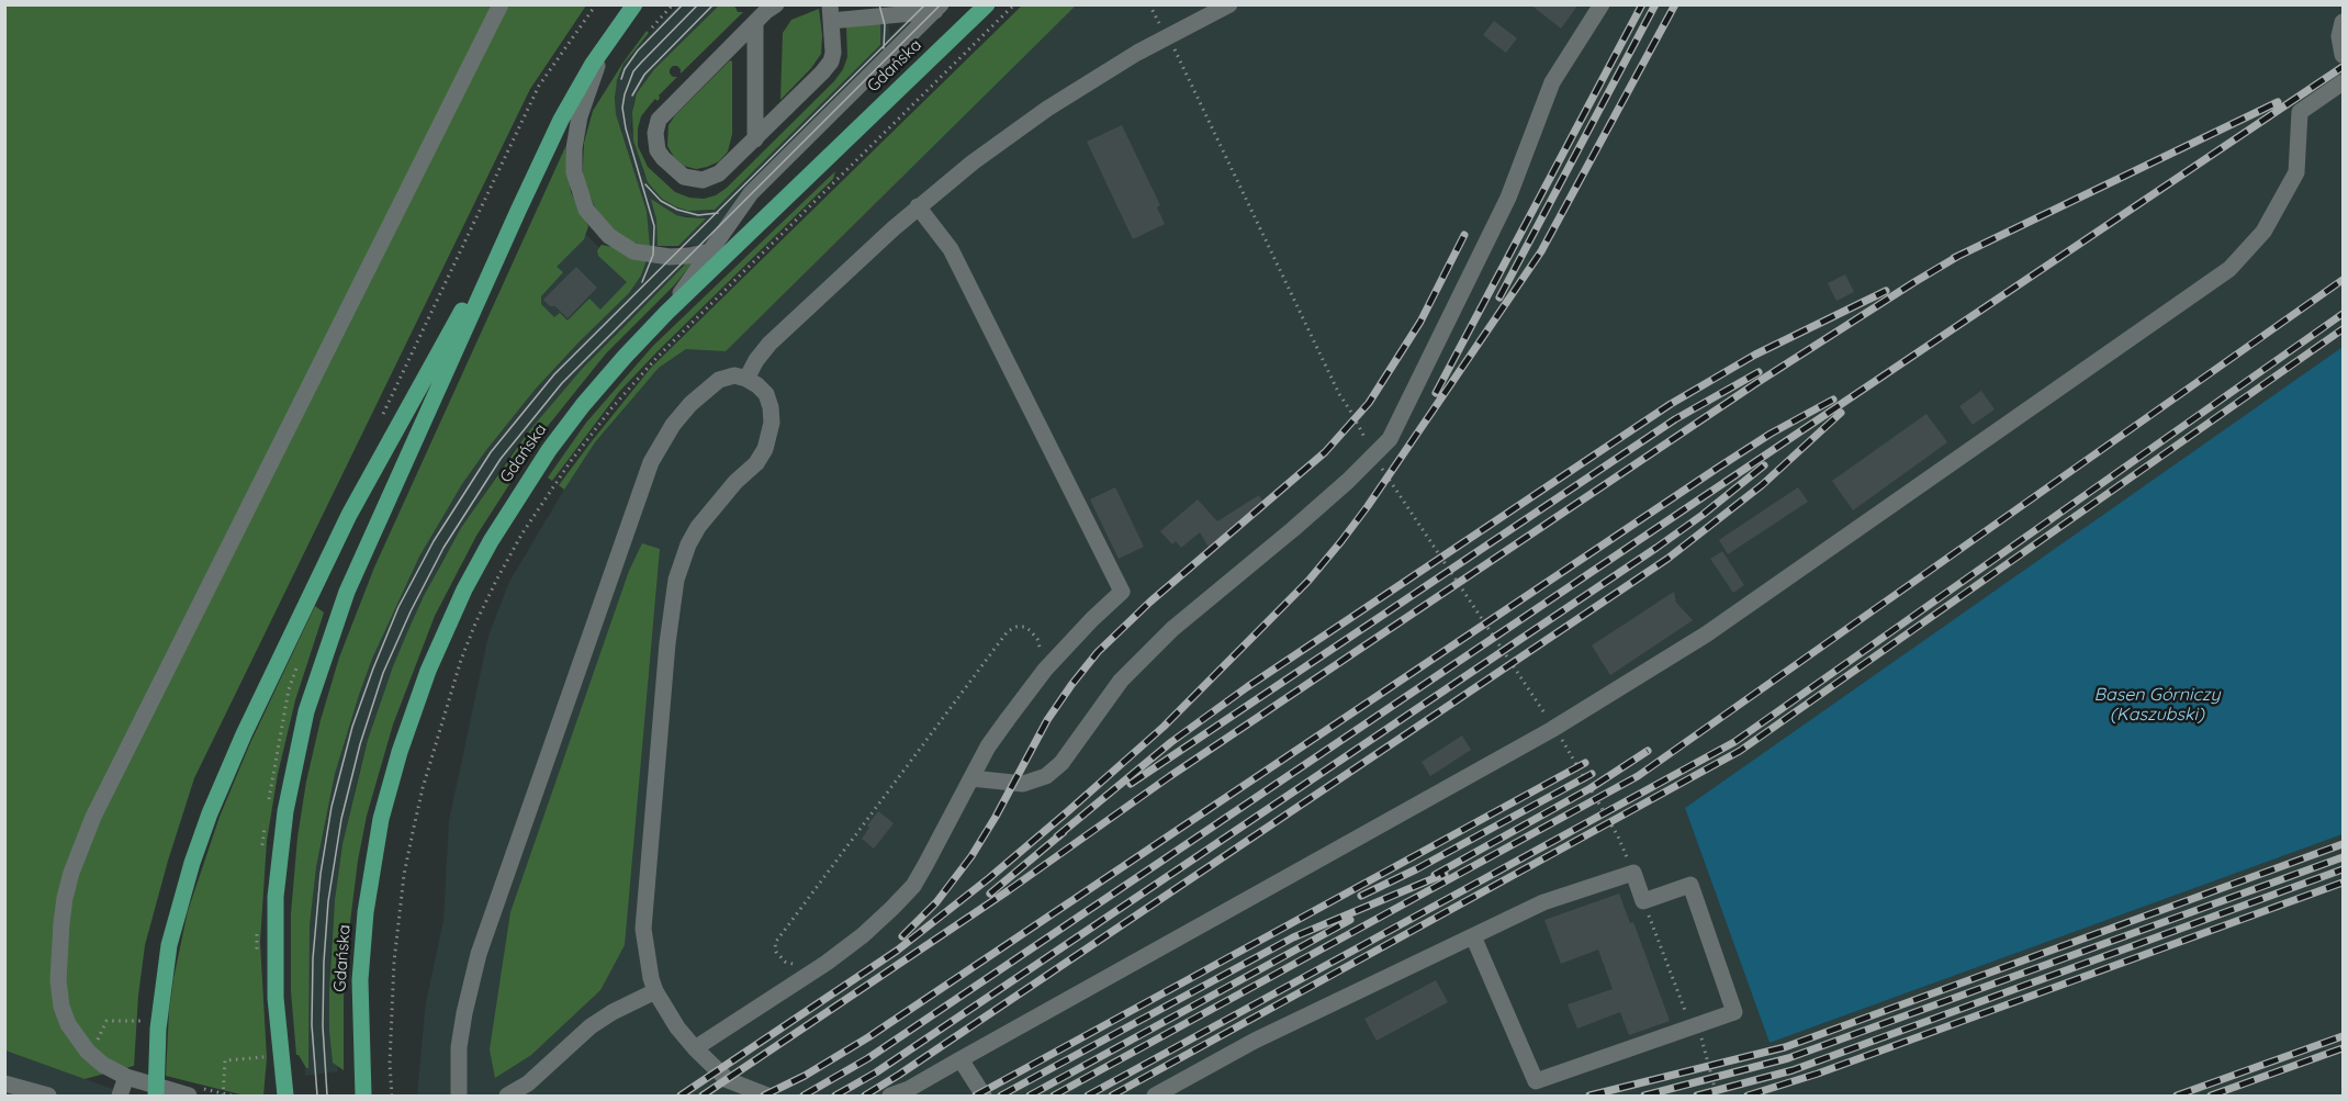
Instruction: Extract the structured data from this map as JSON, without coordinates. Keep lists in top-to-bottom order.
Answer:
{
  "streets": {
    "main road": ["Gdańska"]
  },
  "water": ["Basen Górniczy (Kaszubski)"]
}
